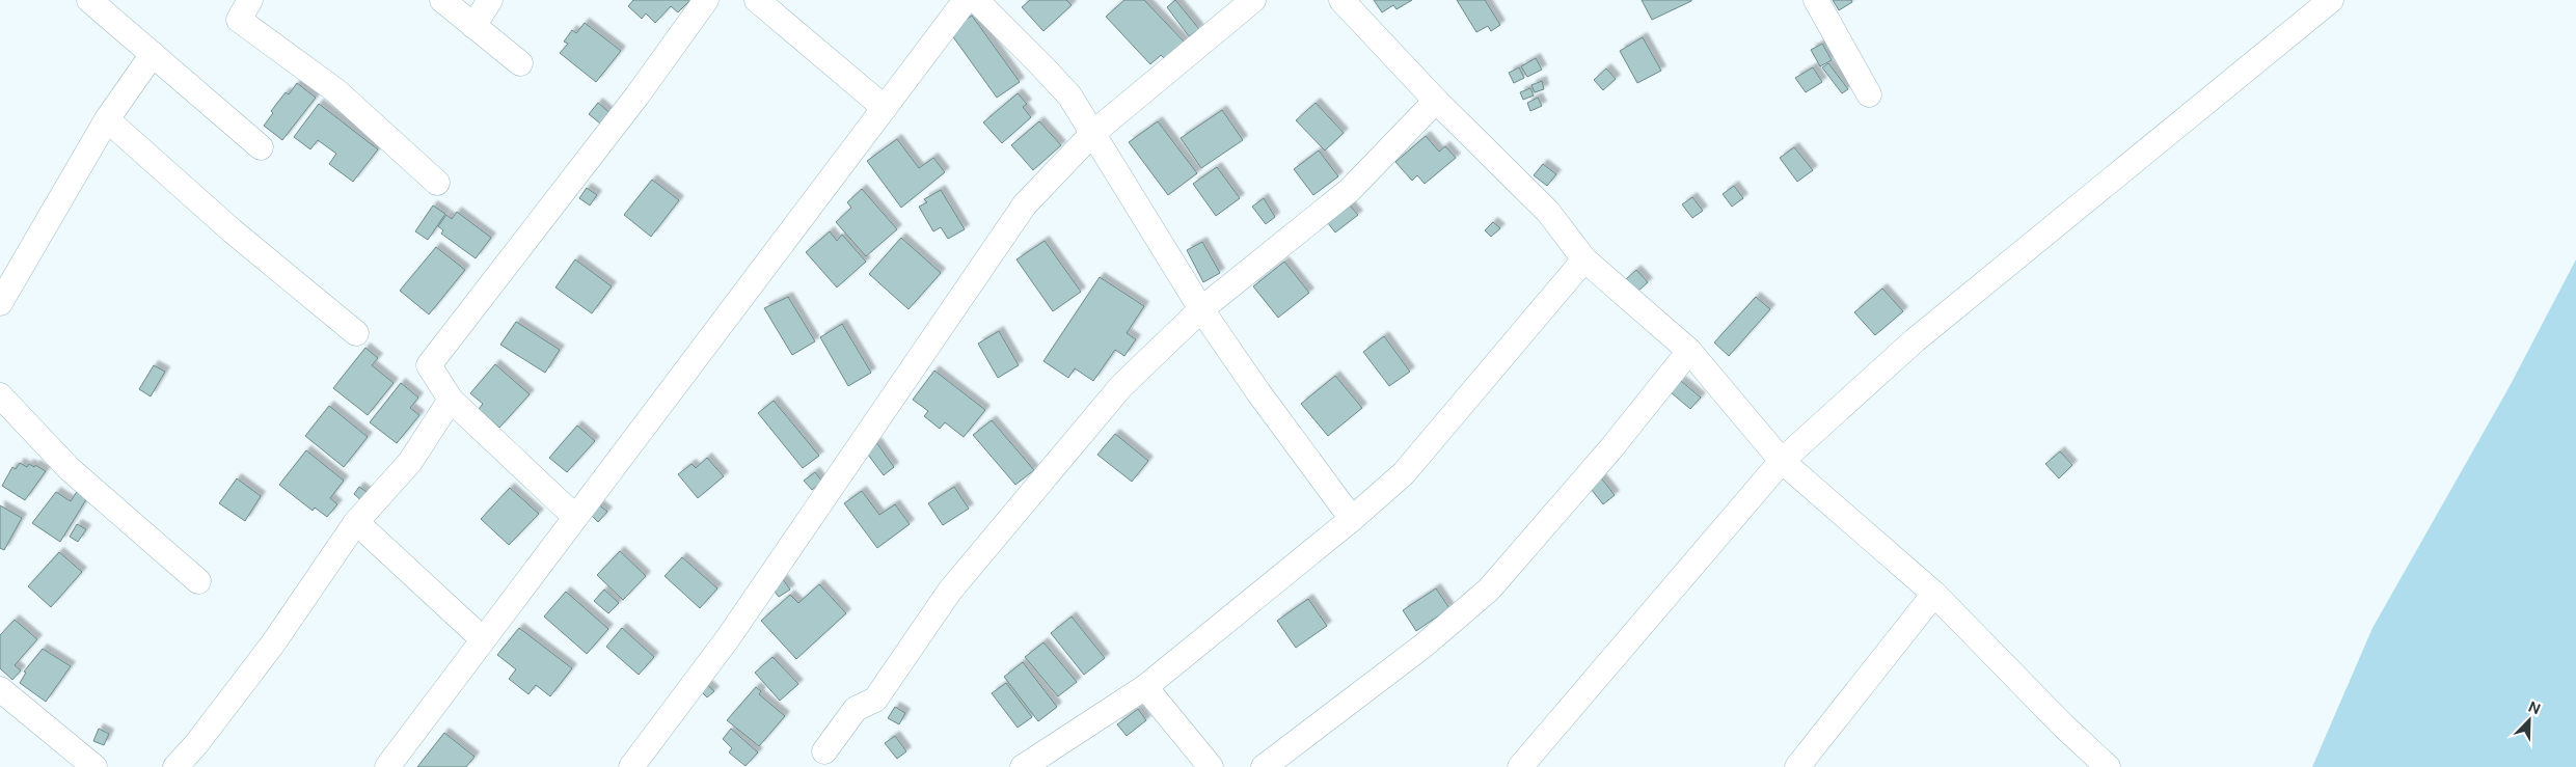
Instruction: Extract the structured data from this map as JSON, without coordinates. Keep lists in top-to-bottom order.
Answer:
{
  "north": "top right"
}
